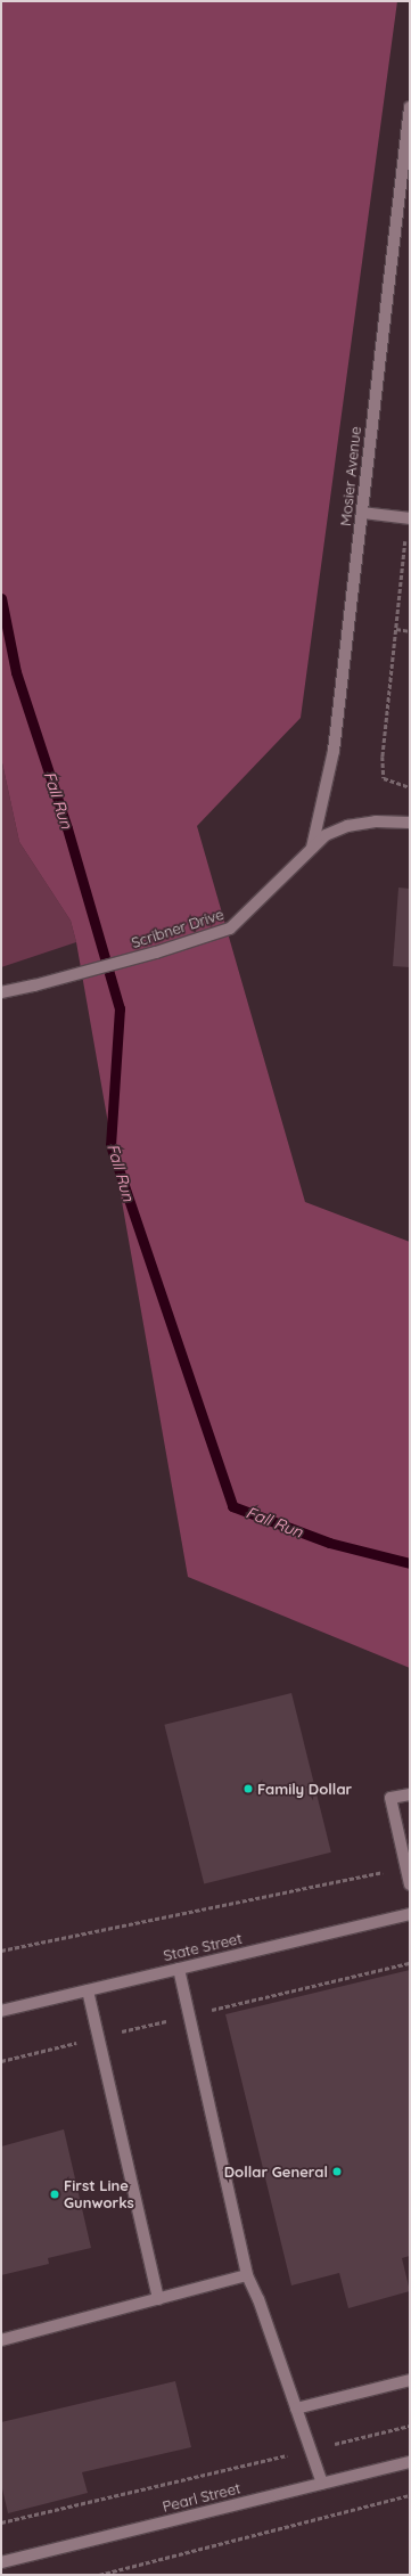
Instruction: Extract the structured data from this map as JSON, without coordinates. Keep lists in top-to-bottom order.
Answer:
{
  "streets": {
    "street": [
      "Mosier Avenue",
      "Scribner Drive",
      "State Street",
      "Pearl Street"
    ]
  },
  "crossings": [
    ["Mosier Avenue", "Scribner Drive"]
  ],
  "water": ["Fall Run"],
  "places": ["Family Dollar", "Dollar General", "First Line Gunworks"]
}
